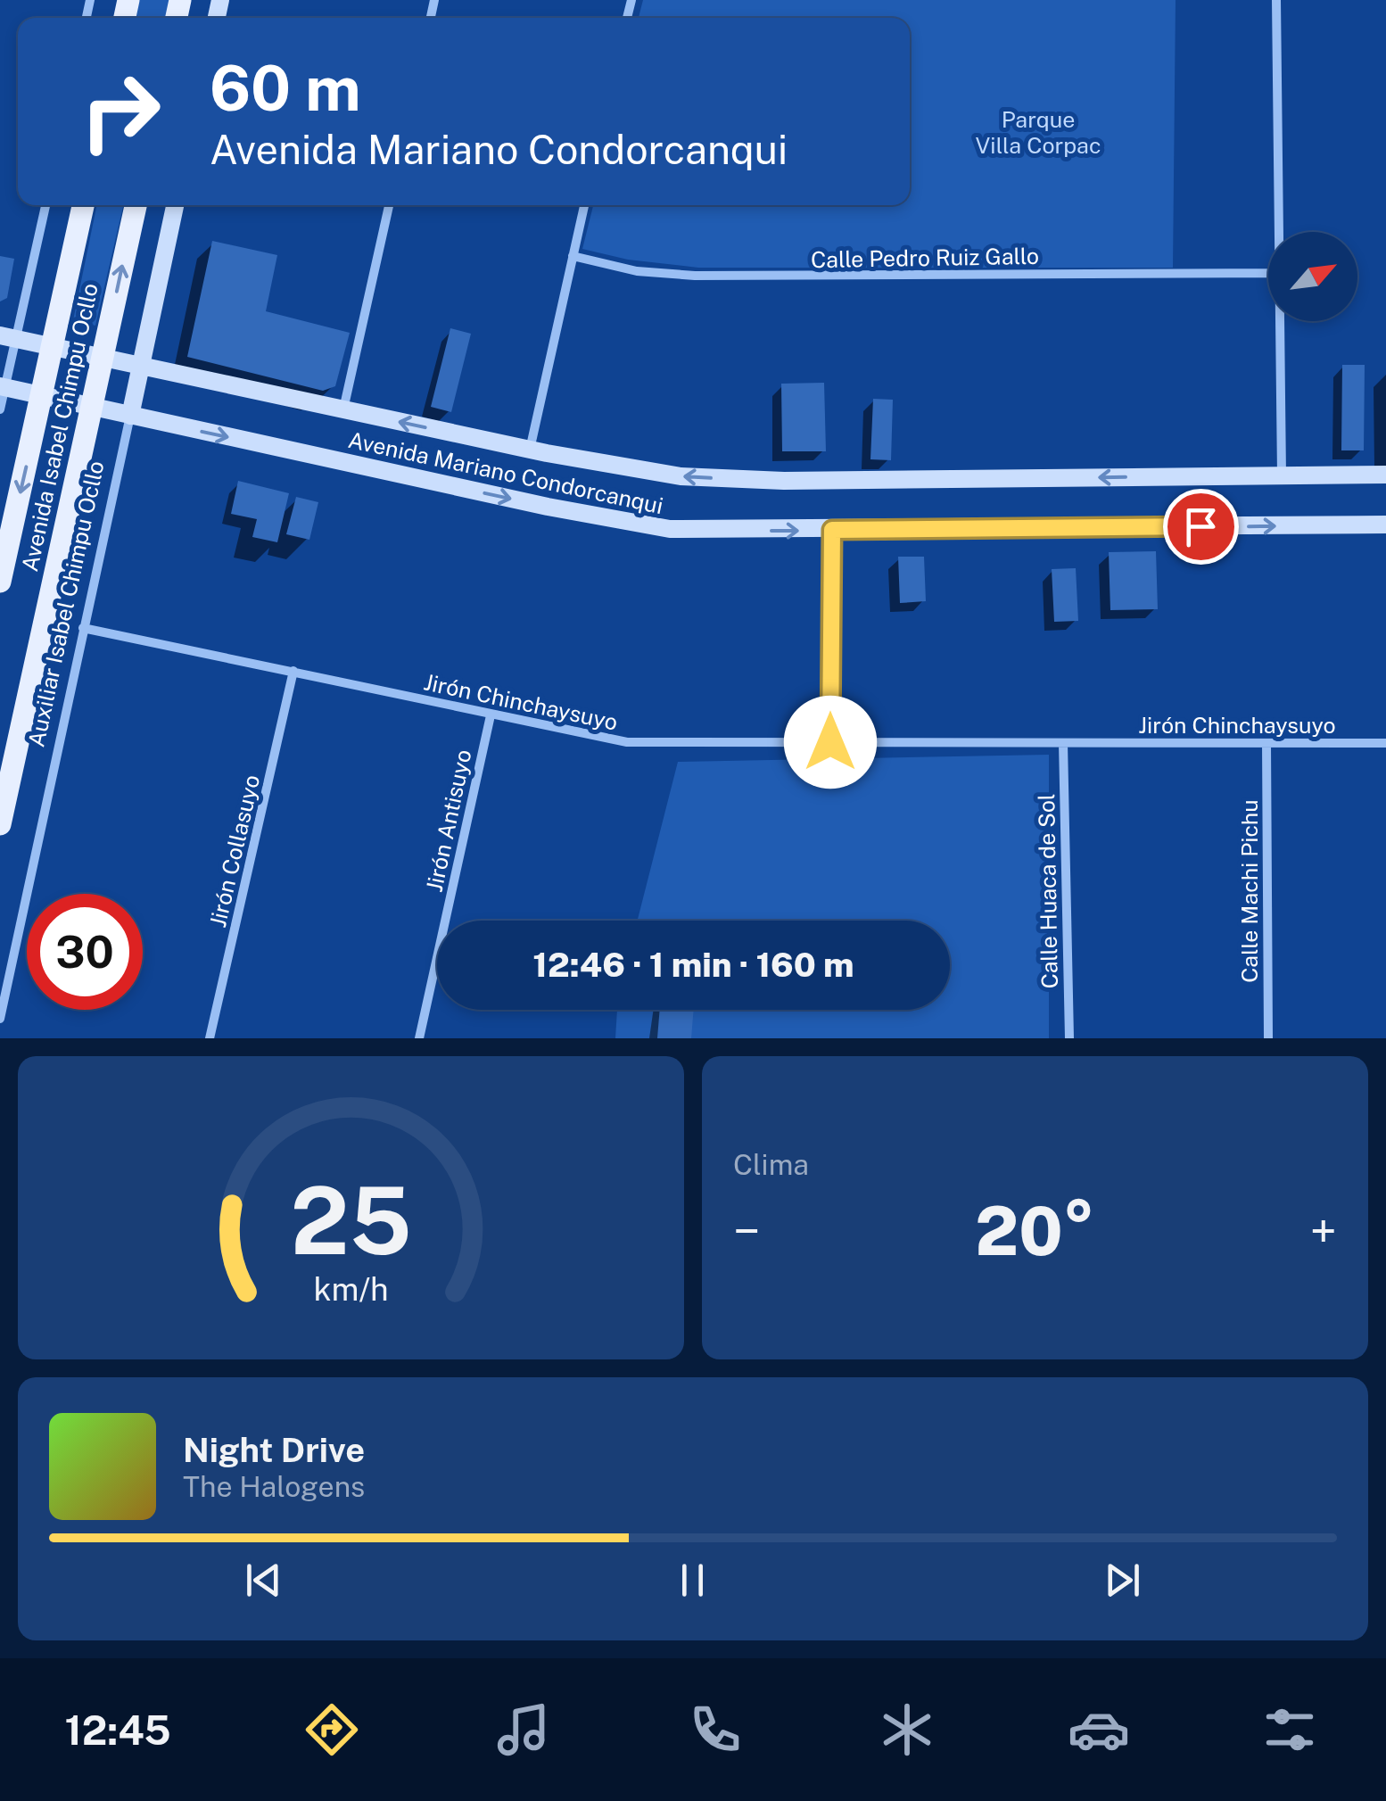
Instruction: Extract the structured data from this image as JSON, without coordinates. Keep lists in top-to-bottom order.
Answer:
{
  "streets": {
    "main road": ["Avenida Isabel Chimpu Ocllo", "Avenida Mariano Condorcanqui", "Auxiliar Isabel Chimpu Ocllo"],
    "street": [
      "Calle Pedro Ruiz Gallo",
      "Jirón Chinchaysuyo",
      "Jirón Antisuyo",
      "Jirón Collasuyo",
      "Calle Huaca de Sol",
      "Calle Machi Pichu"
    ]
  },
  "crossings": [
    ["Avenida Isabel Chimpu Ocllo", "Avenida Mariano Condorcanqui"],
    ["Avenida Mariano Condorcanqui", "Auxiliar Isabel Chimpu Ocllo"],
    ["Auxiliar Isabel Chimpu Ocllo", "Jirón Chinchaysuyo"],
    ["Jirón Chinchaysuyo", "Jirón Antisuyo"],
    ["Jirón Chinchaysuyo", "Jirón Collasuyo"],
    ["Jirón Chinchaysuyo", "Calle Huaca de Sol"],
    ["Jirón Chinchaysuyo", "Calle Machi Pichu"]
  ],
  "parks": ["Parque Villa Corpac"],
  "north": "top right",
  "page": {
    "turn": ["60 m", "Avenida Mariano Condorcanqui"],
    "limit": "30",
    "trip": "12:46 · 1 min · 160 m",
    "tile": "Clima",
    "heat": ["−", "20°", "+"],
    "song": ["Night Drive", "The Halogens"],
    "tabs": "12:45",
    "gauge": ["25", "km/h"]
  }
}
